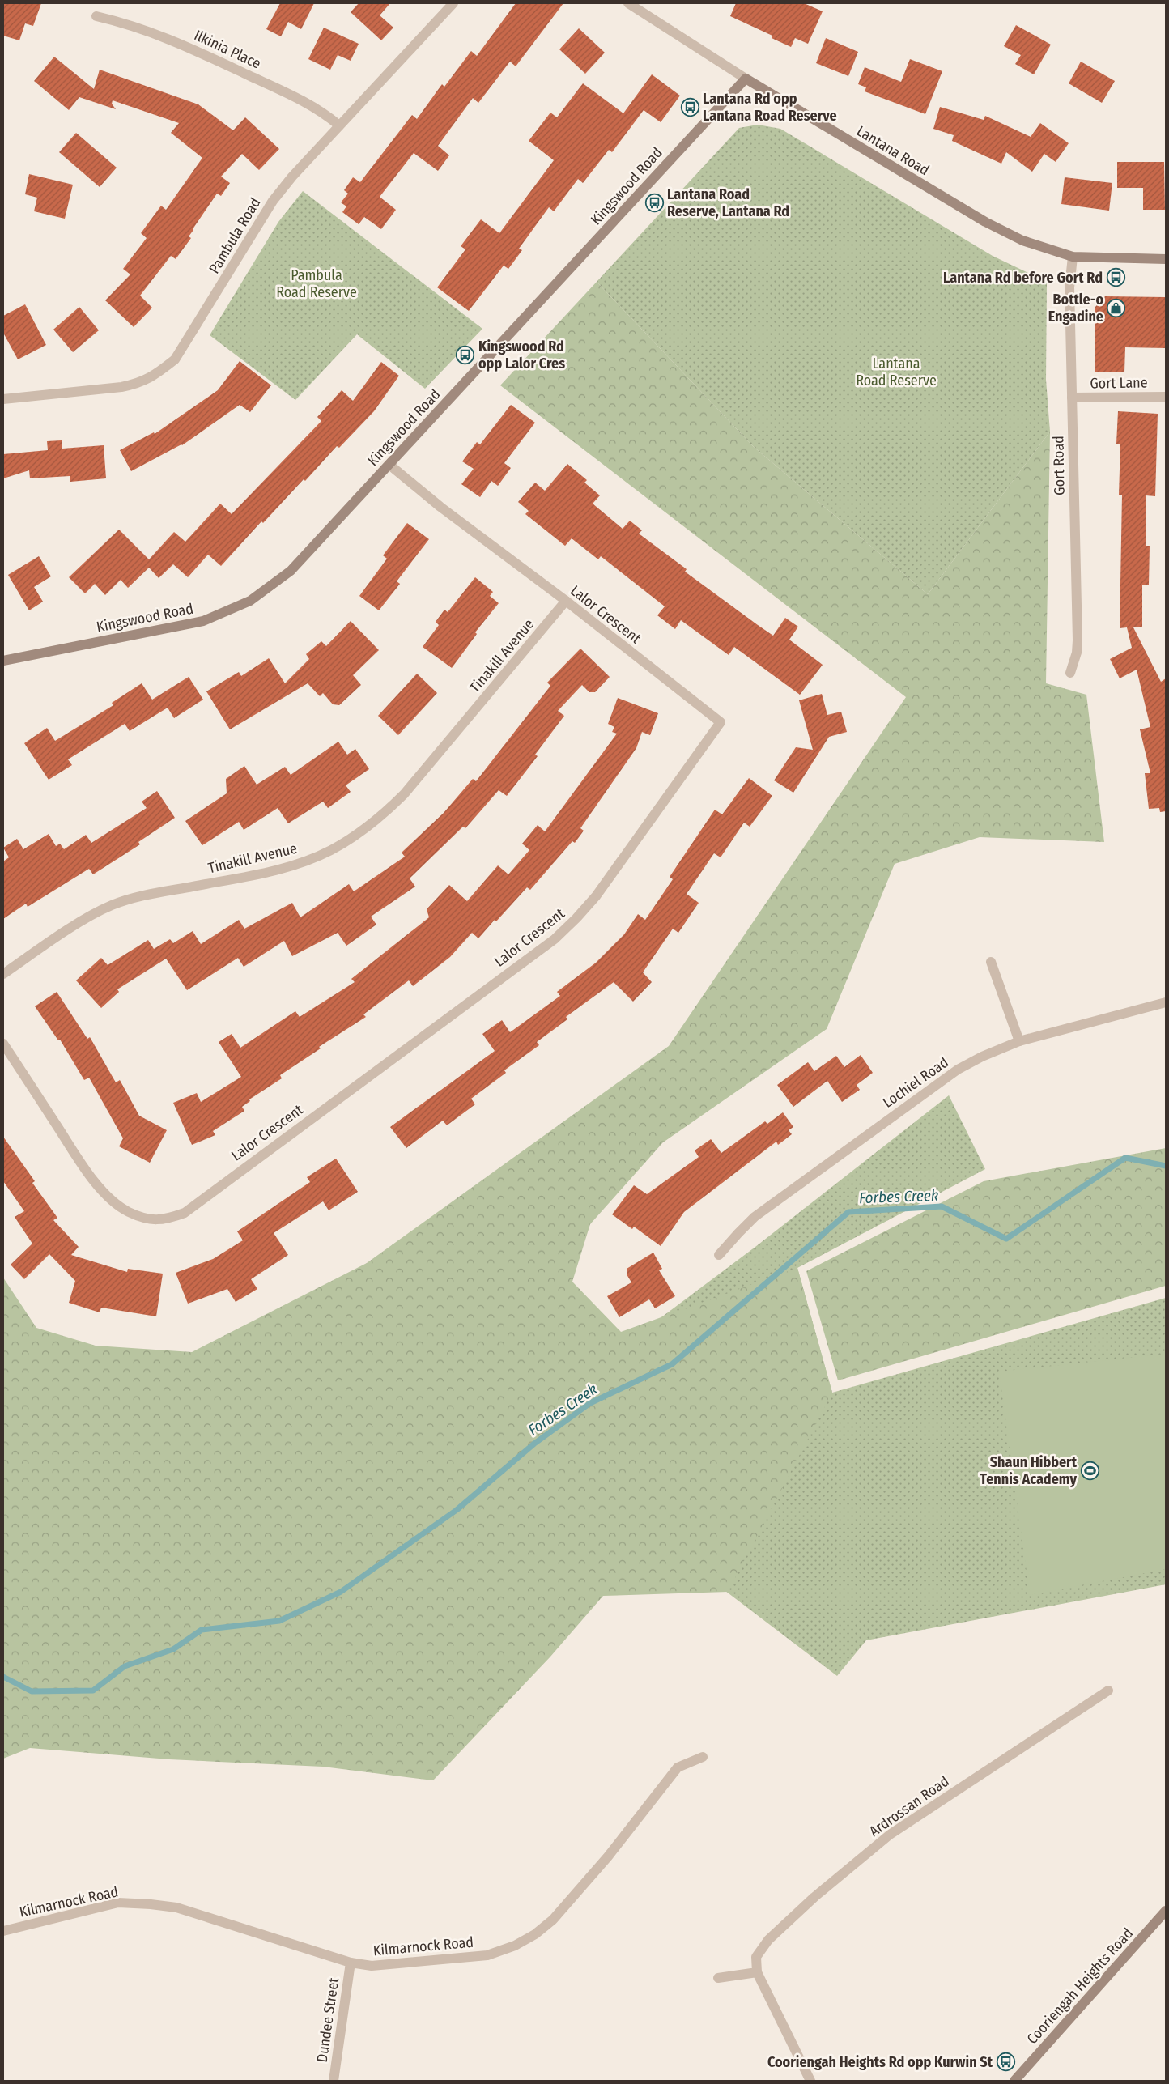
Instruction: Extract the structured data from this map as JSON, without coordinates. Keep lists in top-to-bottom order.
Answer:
{
  "streets": {
    "street": [
      "Ilkinia Place",
      "Lantana Road",
      "Kingswood Road",
      "Pambula Road",
      "Gort Lane",
      "Gort Road",
      "Lalor Crescent",
      "Tinakill Avenue",
      "Lochiel Road",
      "Ardrossan Road",
      "Kilmarnock Road",
      "Cooriengah Heights Road",
      "Dundee Street"
    ]
  },
  "crossings": [
    ["Ilkinia Place", "Pambula Road"],
    ["Lantana Road", "Kingswood Road"],
    ["Lantana Road", "Gort Road"],
    ["Kingswood Road", "Lalor Crescent"],
    ["Gort Lane", "Gort Road"],
    ["Lalor Crescent", "Tinakill Avenue"],
    ["Kilmarnock Road", "Dundee Street"]
  ],
  "water": ["Forbes Creek"],
  "parks": ["Pambula Road Reserve", "Lantana Road Reserve"],
  "places": {
    "bus stop": [
      "Lantana Rd opp Lantana Road Reserve",
      "Lantana Road Reserve, Lantana Rd",
      "Lantana Rd before Gort Rd",
      "Kingswood Rd opp Lalor Cres",
      "Cooriengah Heights Rd opp Kurwin St"
    ],
    "shop": ["Bottle-o Engadine"],
    "sports": ["Shaun Hibbert Tennis Academy"]
  }
}
